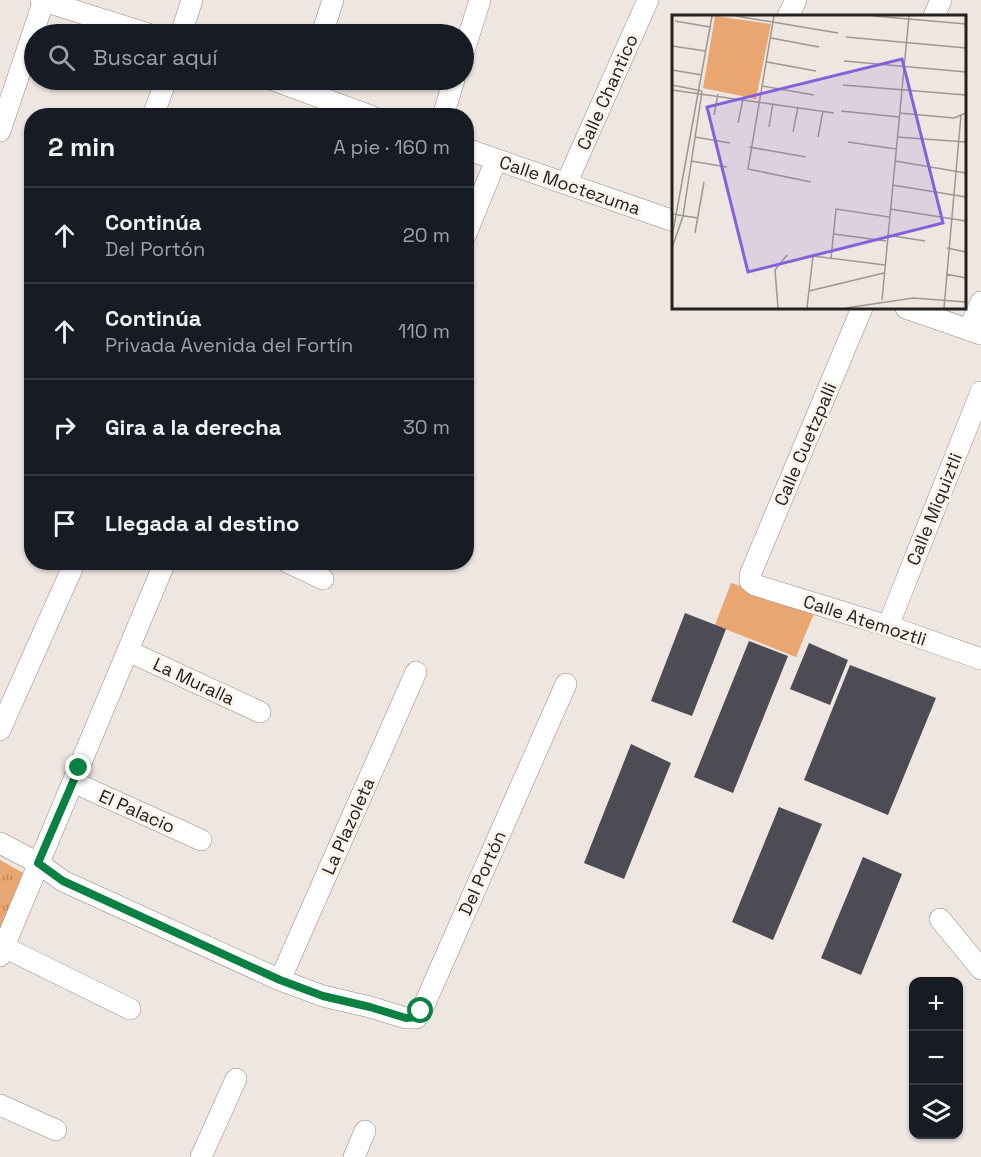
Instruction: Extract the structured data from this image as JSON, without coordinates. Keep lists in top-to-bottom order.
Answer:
{
  "streets": {
    "street": [
      "Calle Chantico",
      "Calle Moctezuma",
      "Calle Cuetzpalli",
      "Calle Miquiztli",
      "Calle Atemoztli",
      "La Muralla",
      "El Palacio",
      "La Plazoleta",
      "Del Portón"
    ]
  },
  "crossings": [
    ["Calle Chantico", "Calle Moctezuma"],
    ["Calle Cuetzpalli", "Calle Atemoztli"],
    ["Calle Miquiztli", "Calle Atemoztli"],
    ["La Plazoleta", "Del Portón"]
  ],
  "page": {
    "search": "Buscar aquí",
    "heading": ["2 min", "A pie · 160 m"],
    "list": [
      ["Continúa", "Del Portón", "20 m"],
      ["Continúa", "Privada Avenida del Fortín", "110 m"],
      ["Gira a la derecha", "30 m"],
      "Llegada al destino"
    ],
    "map_buttons": ["+", "−"]
  }
}
